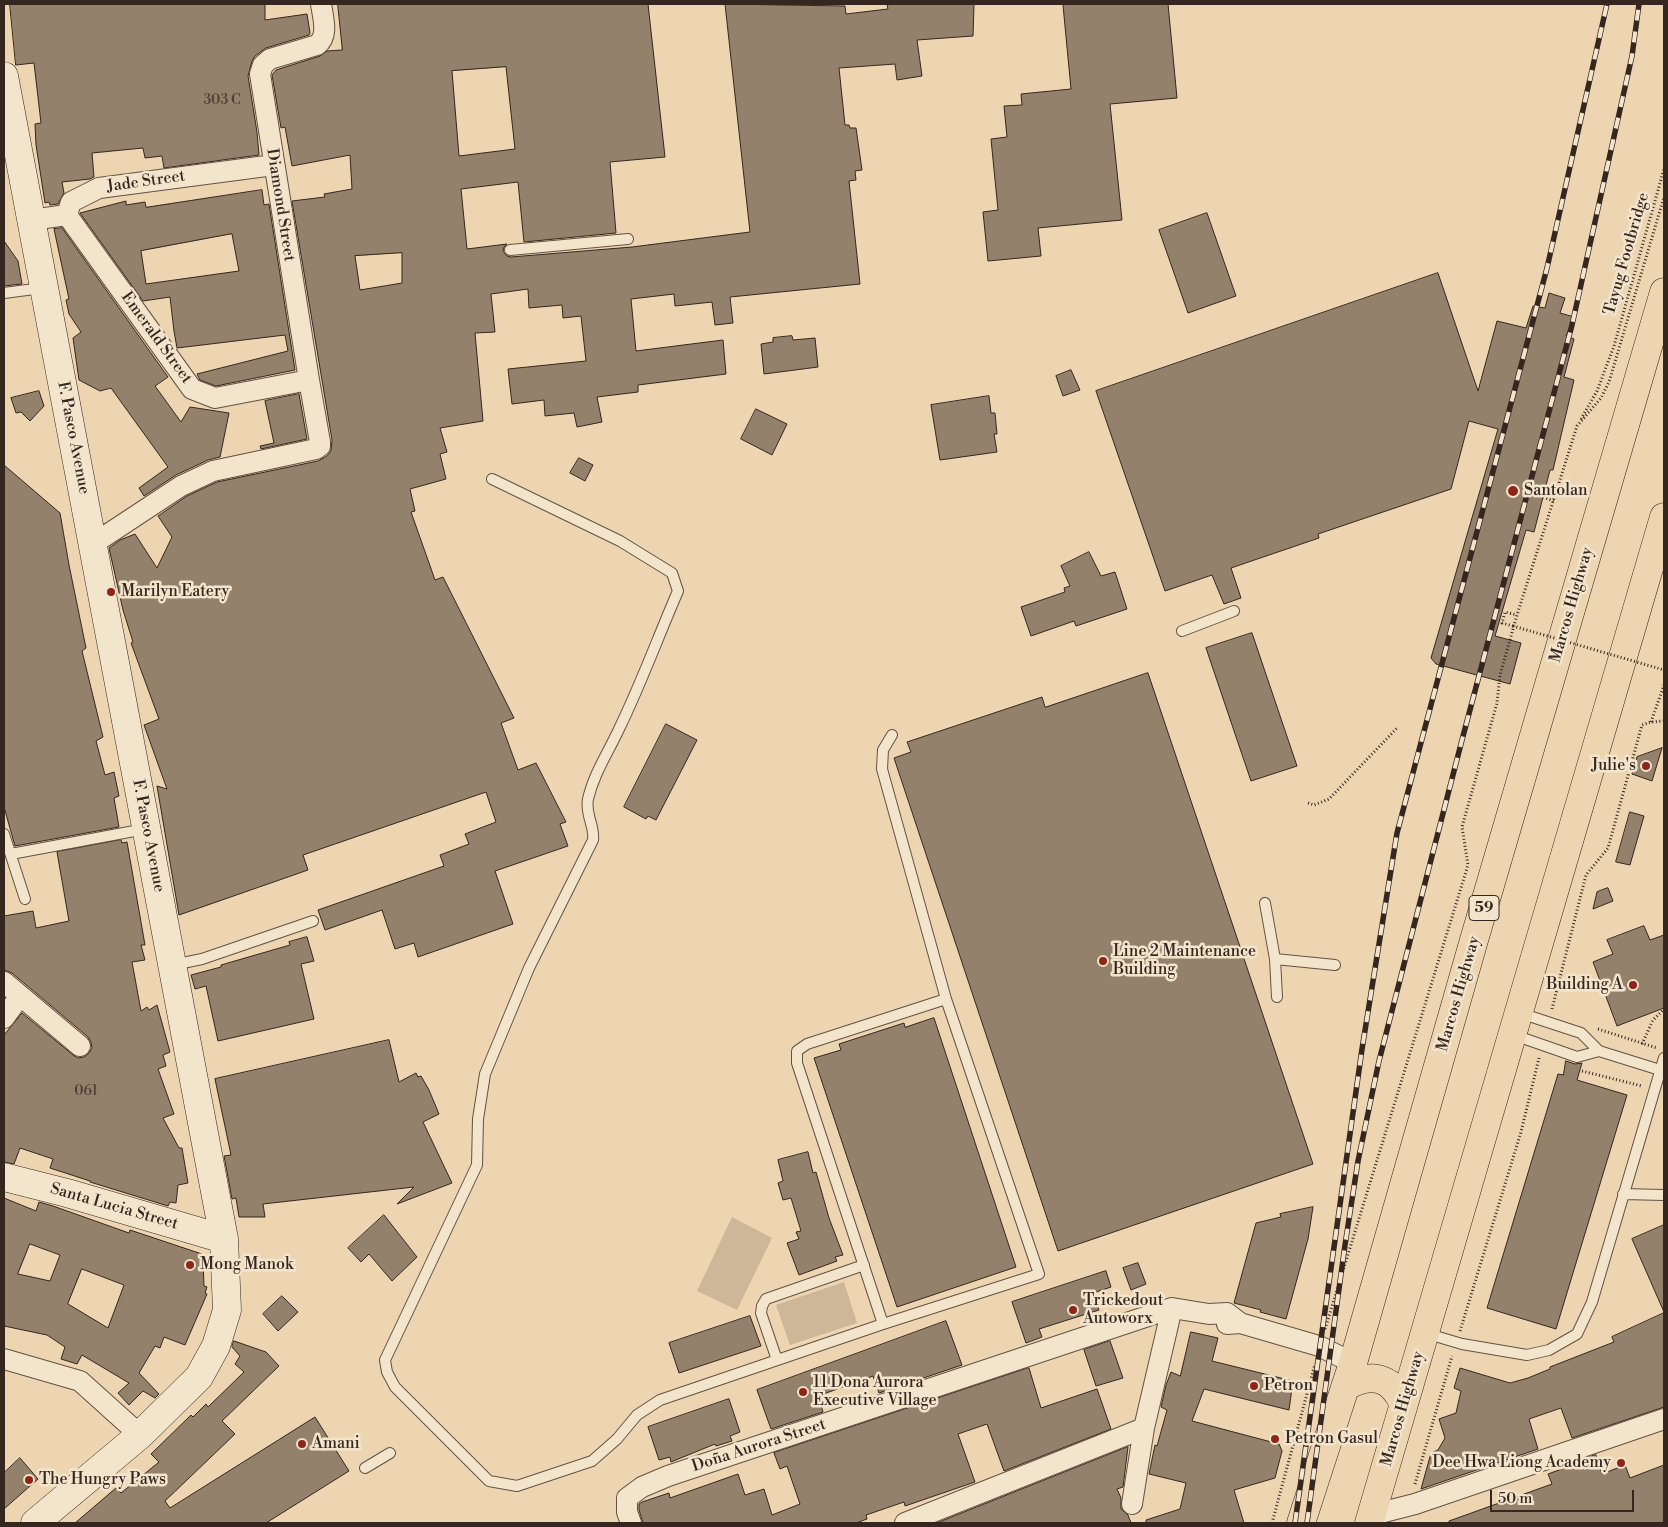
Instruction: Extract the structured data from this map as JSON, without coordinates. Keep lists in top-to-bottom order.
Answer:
{
  "streets": {
    "main road": ["Marcos Highway", "59"],
    "street": [
      "Jade Street",
      "Diamond Street",
      "Emerald Street",
      "F. Pasco Avenue",
      "Santa Lucia Street",
      "Doña Aurora Street"
    ],
    "path": ["Tayug Footbridge"]
  },
  "crossings": [
    ["Jade Street", "Diamond Street"],
    ["Jade Street", "Emerald Street"],
    ["Diamond Street", "Emerald Street"],
    ["Diamond Street", "F. Pasco Avenue"],
    ["F. Pasco Avenue", "Santa Lucia Street"],
    ["Marcos Highway", "Doña Aurora Street"]
  ],
  "places": [
    "Santolan",
    "Marilyn Eatery",
    "Julie's",
    "Line 2 Maintenance Building",
    "Building A",
    "Mong Manok",
    "Trickedout Autoworx",
    "Petron",
    "11 Dona Aurora Executive Village",
    "Petron Gasul",
    "Amani",
    "Dee Hwa Liong Academy",
    "The Hungry Paws"
  ],
  "house_numbers": ["303 C", "061"],
  "scale_bar": "50 m"
}
